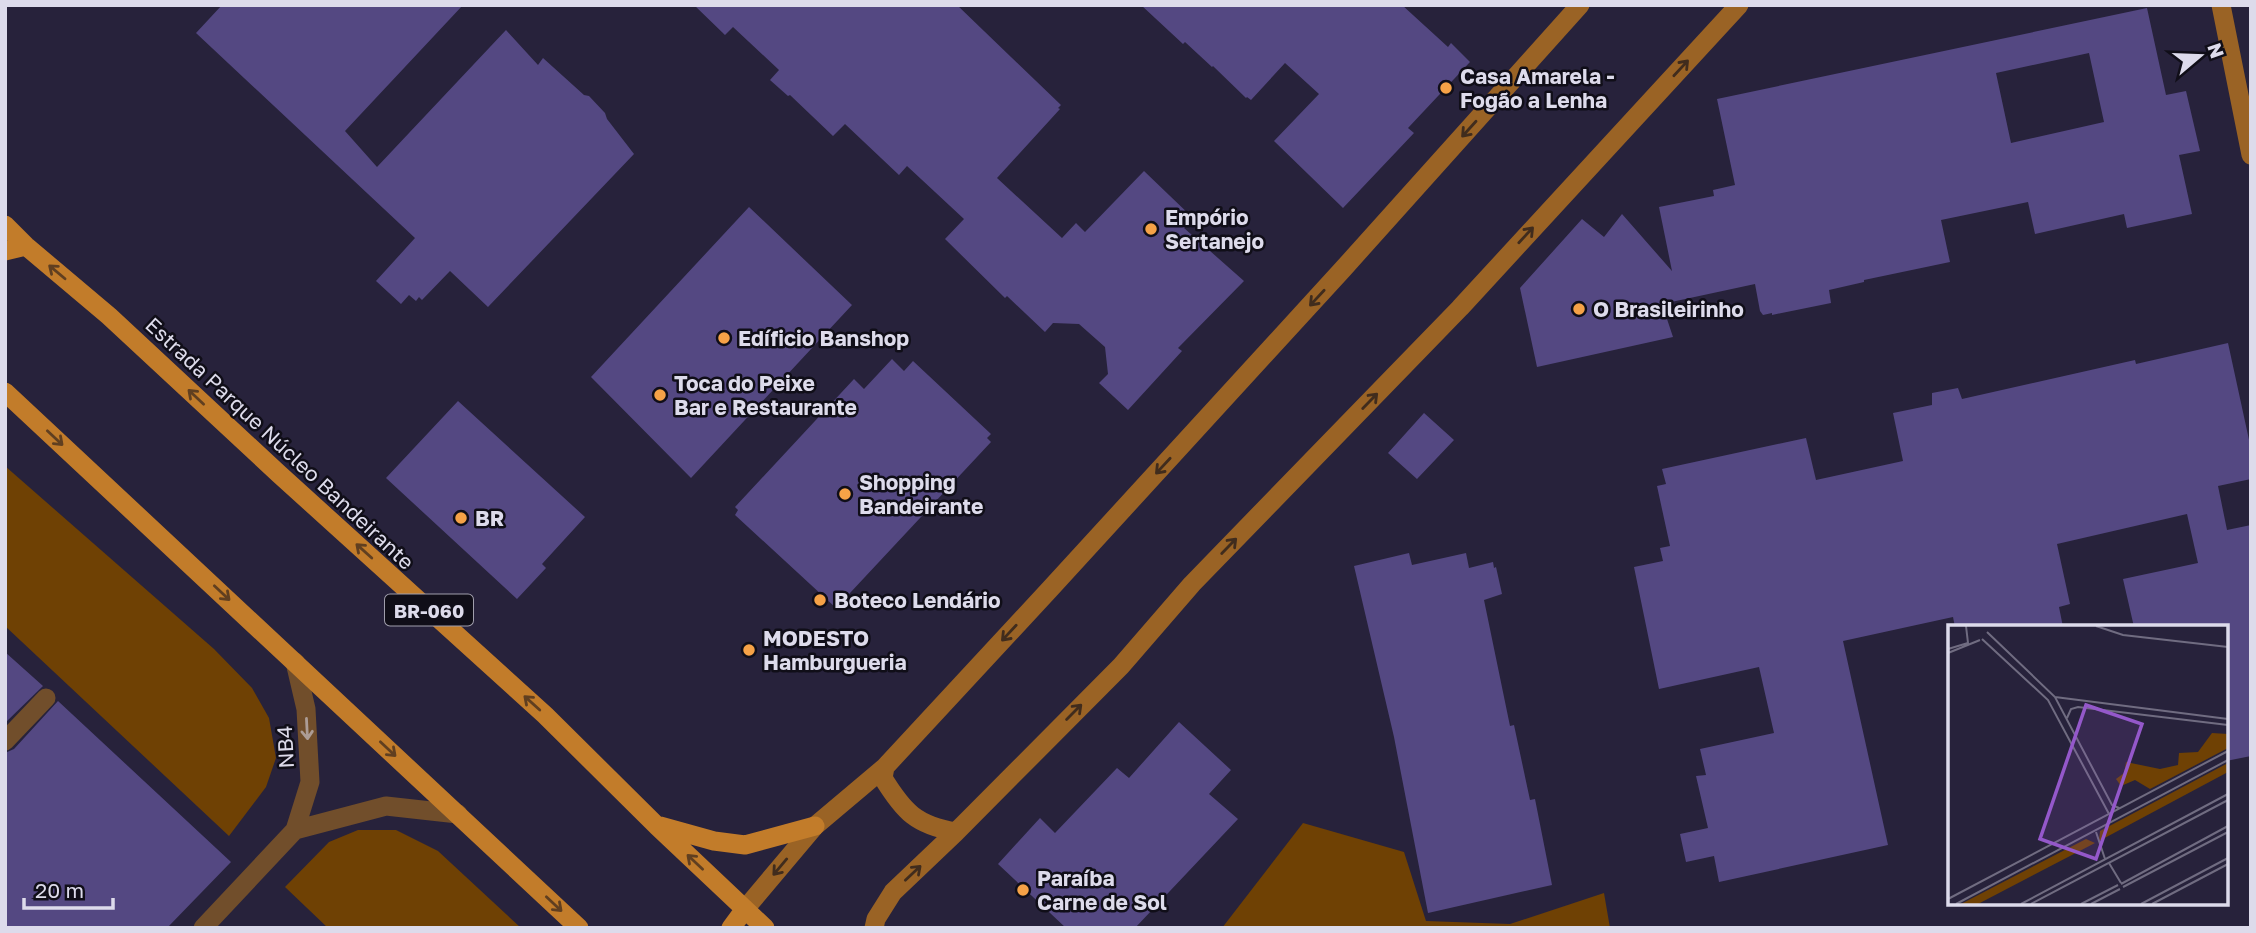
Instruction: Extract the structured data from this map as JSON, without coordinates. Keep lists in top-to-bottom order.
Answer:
{
  "streets": {
    "highway": ["Estrada Parque Núcleo Bandeirante", "BR-060"],
    "street": ["NB4"]
  },
  "one_way": ["NB4"],
  "places": [
    "Casa Amarela - Fogão a Lenha",
    "Empório Sertanejo",
    "O Brasileirinho",
    "Edíficio Banshop",
    "Toca do Peixe Bar e Restaurante",
    "Shopping Bandeirante",
    "BR",
    "Boteco Lendário",
    "MODESTO Hamburgueria",
    "Paraíba Carne de Sol"
  ],
  "scale_bar": "20 m",
  "north": "right"
}
